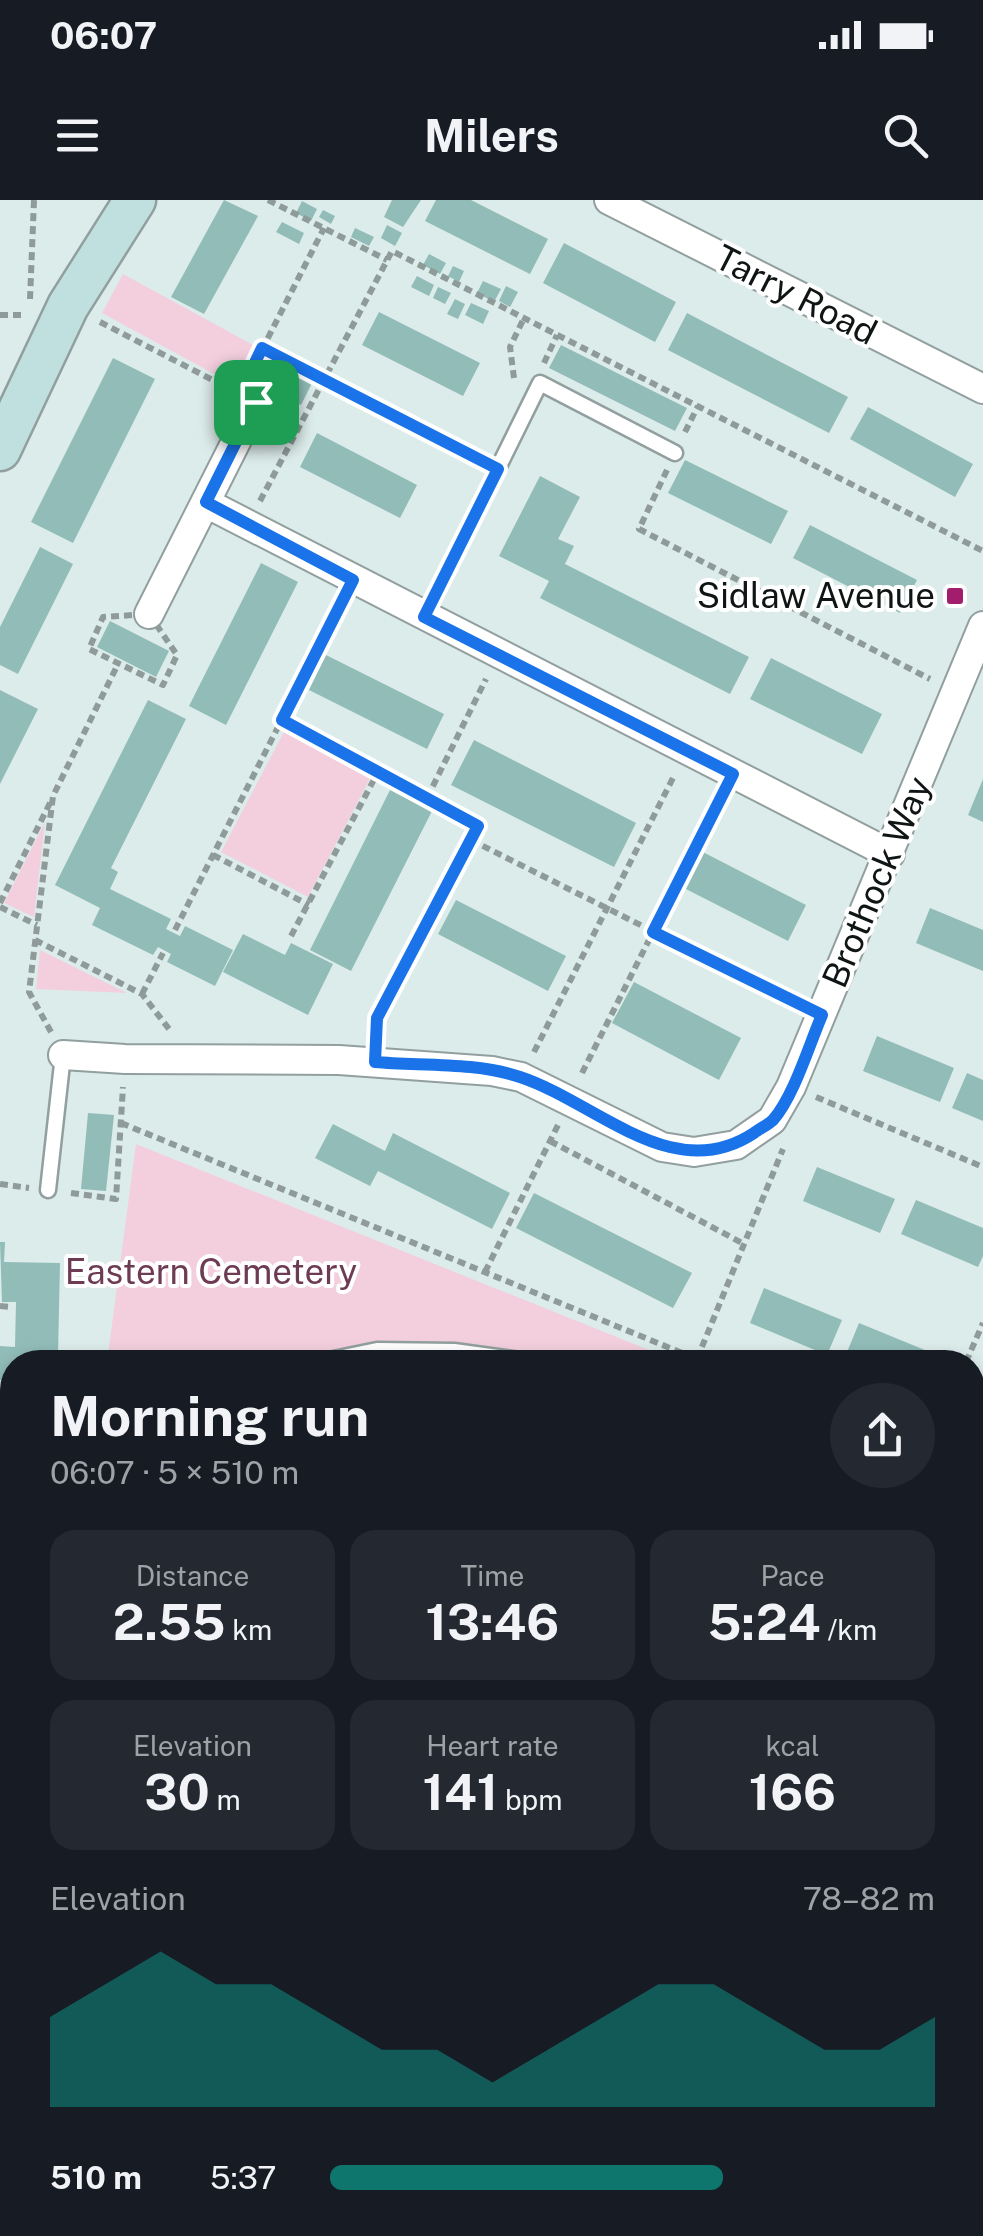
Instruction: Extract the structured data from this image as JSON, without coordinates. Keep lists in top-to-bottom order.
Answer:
{
  "streets": {
    "street": ["Tarry Road", "Brothock Way"]
  },
  "parks": ["Eastern Cemetery"],
  "places": {
    "transit": ["Sidlaw Avenue"]
  },
  "page": {
    "status": "06:07",
    "header": "Milers",
    "heading": ["Morning run", "06:07 · 5 × 510 m"],
    "stats": [
      ["Distance", "2.55 km"],
      ["Time", "13:46"],
      ["Pace", "5:24 /km"],
      ["Elevation", "30 m"],
      ["Heart rate", "141 bpm"],
      ["kcal", "166"]
    ],
    "chart": ["Elevation", "78–82 m"],
    "list": [
      {
        "name": "510 m",
        "note": "5:37"
      }
    ]
  }
}
